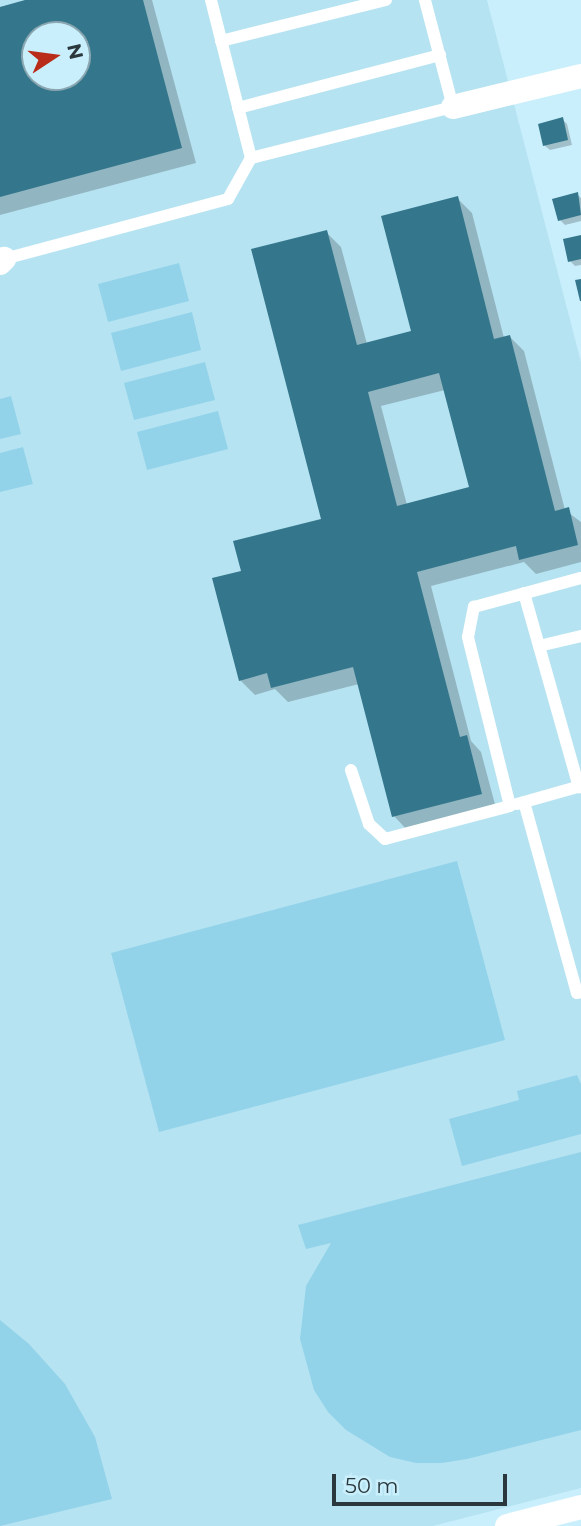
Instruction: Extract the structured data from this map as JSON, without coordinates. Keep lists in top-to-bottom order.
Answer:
{
  "scale_bar": "50 m",
  "north": "right"
}
